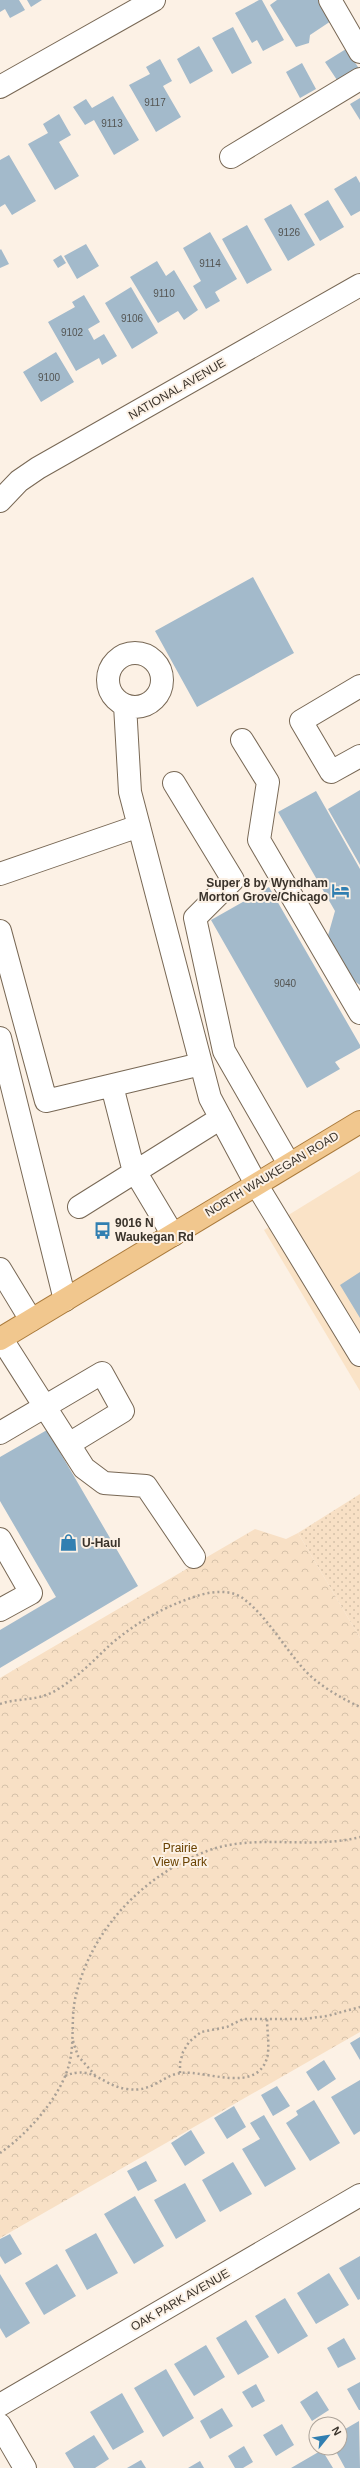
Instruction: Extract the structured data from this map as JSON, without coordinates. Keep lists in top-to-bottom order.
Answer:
{
  "streets": {
    "main road": ["NORTH WAUKEGAN ROAD"],
    "street": ["NATIONAL AVENUE", "OAK PARK AVENUE"]
  },
  "parks": ["Prairie View Park"],
  "places": {
    "hotel": ["Super 8 by Wyndham Morton Grove/Chicago"],
    "bus stop": ["9016 N Waukegan Rd"],
    "shop": ["U-Haul"]
  },
  "house_numbers": [
    "9117",
    "9113",
    "9126",
    "9114",
    "9110",
    "9106",
    "9102",
    "9100",
    "9040"
  ],
  "north": "top right"
}
